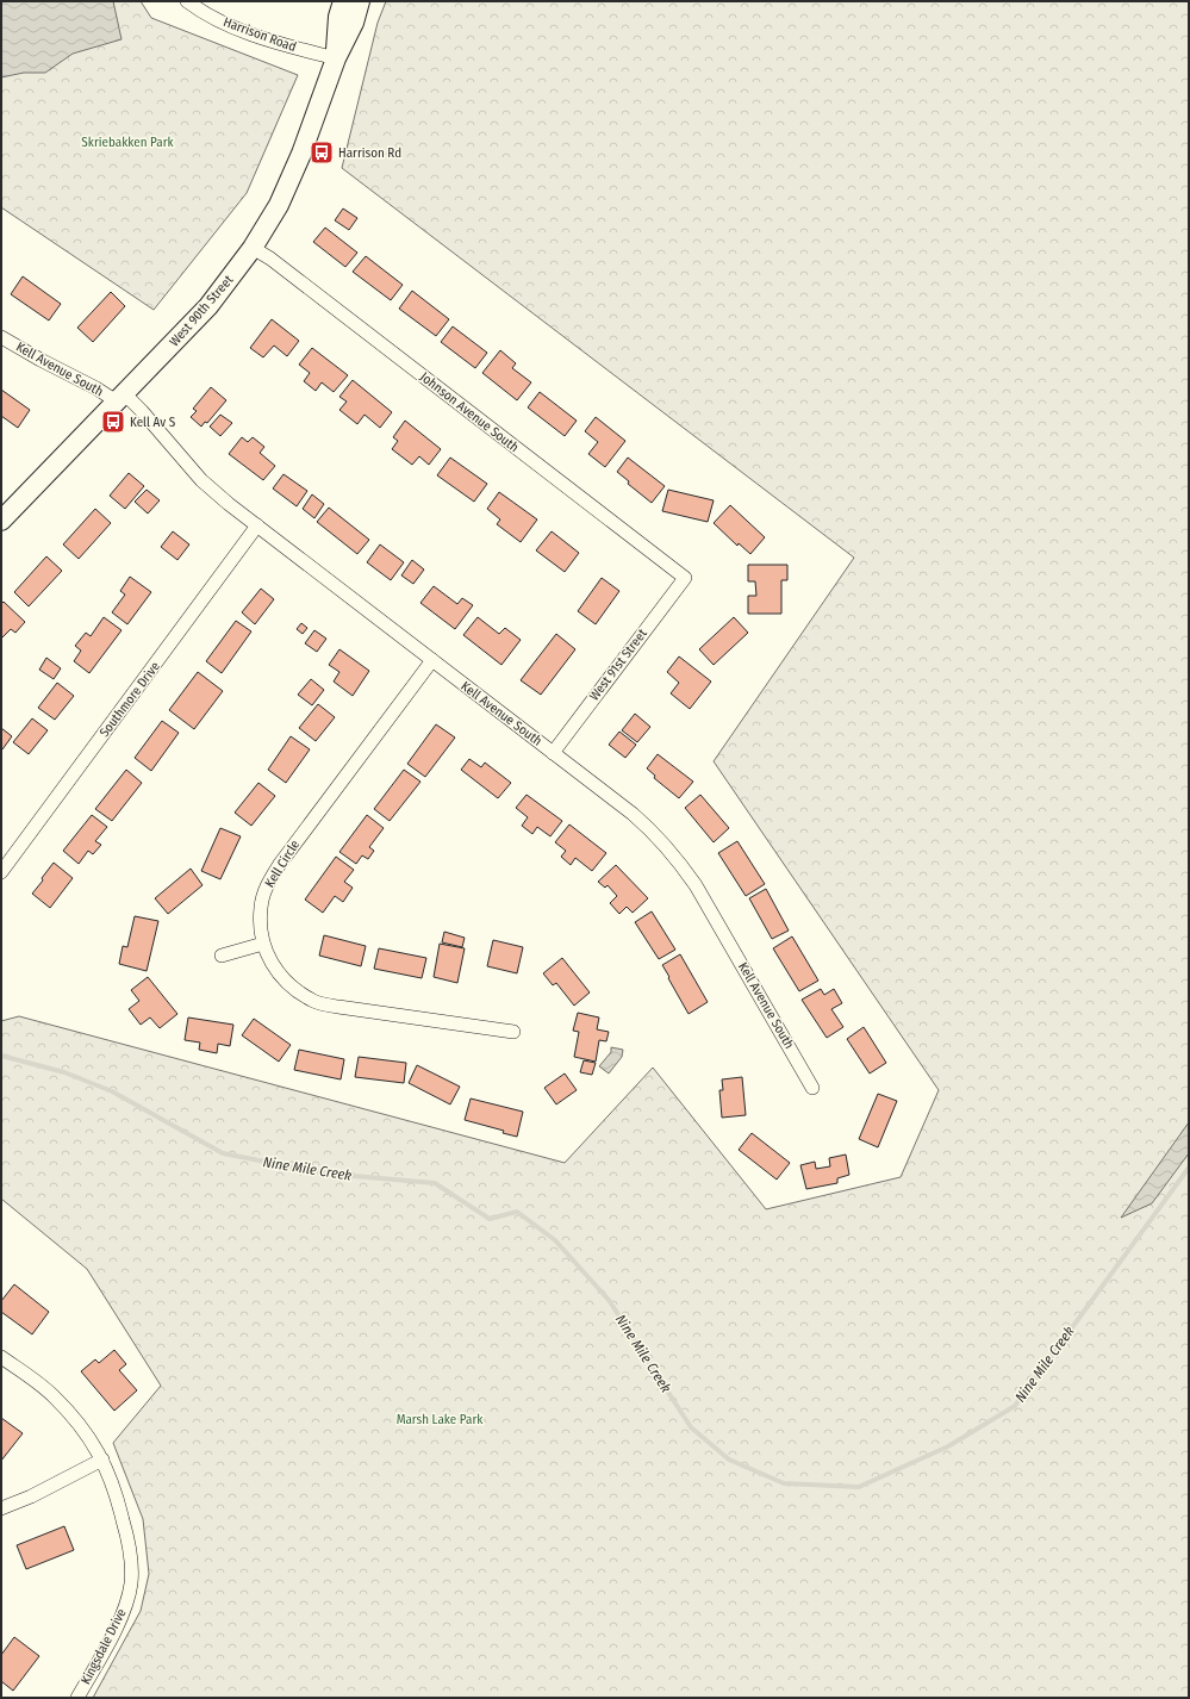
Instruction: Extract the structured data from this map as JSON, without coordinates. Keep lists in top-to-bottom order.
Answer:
{
  "streets": {
    "street": [
      "Harrison Road",
      "West 90th Street",
      "Kell Avenue South",
      "Johnson Avenue South",
      "West 91st Street",
      "Southmore Drive",
      "Kell Circle",
      "Kingsdale Drive"
    ]
  },
  "crossings": [
    ["Harrison Road", "West 90th Street"],
    ["West 90th Street", "Kell Avenue South"],
    ["West 90th Street", "Johnson Avenue South"],
    ["Kell Avenue South", "West 91st Street"],
    ["Kell Avenue South", "Southmore Drive"],
    ["Kell Avenue South", "Kell Circle"],
    ["Johnson Avenue South", "West 91st Street"]
  ],
  "water": ["Nine Mile Creek"],
  "parks": ["Skriebakken Park", "Marsh Lake Park"],
  "places": {
    "bus stop": ["Harrison Rd", "Kell Av S"]
  }
}
